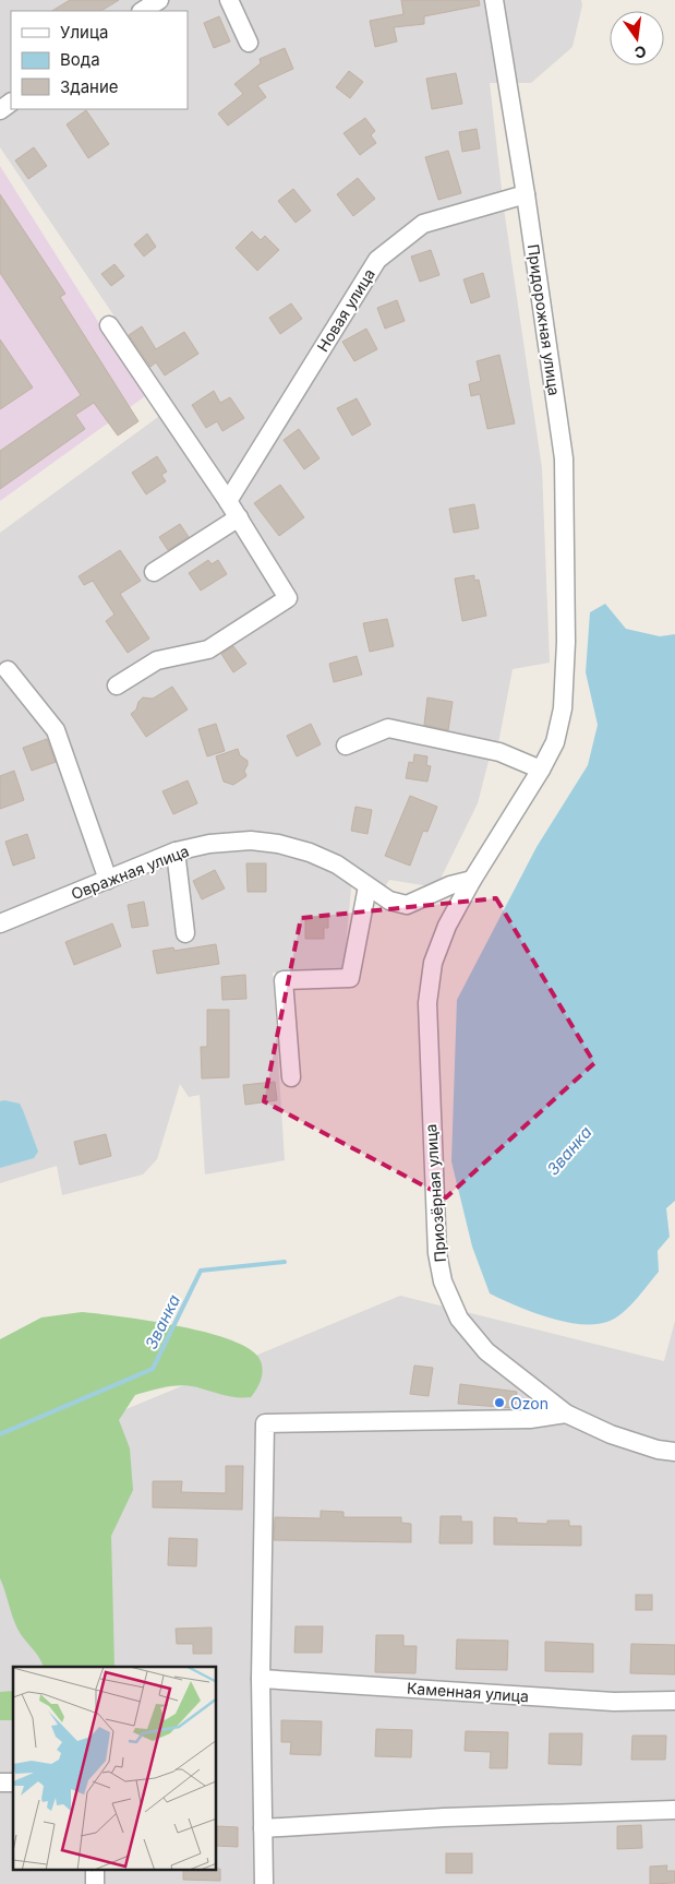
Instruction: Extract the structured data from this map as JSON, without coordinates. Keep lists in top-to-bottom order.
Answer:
{
  "streets": {
    "street": [
      "Новая улица",
      "Придорожная улица",
      "Овражная улица",
      "Приозёрная улица",
      "Каменная улица"
    ]
  },
  "crossings": [
    ["Новая улица", "Придорожная улица"],
    ["Придорожная улица", "Приозёрная улица"],
    ["Овражная улица", "Приозёрная улица"]
  ],
  "water": ["Званка"],
  "places": ["Ozon"],
  "legend": ["Улица", "Вода", "Здание"],
  "north": "bottom"
}
